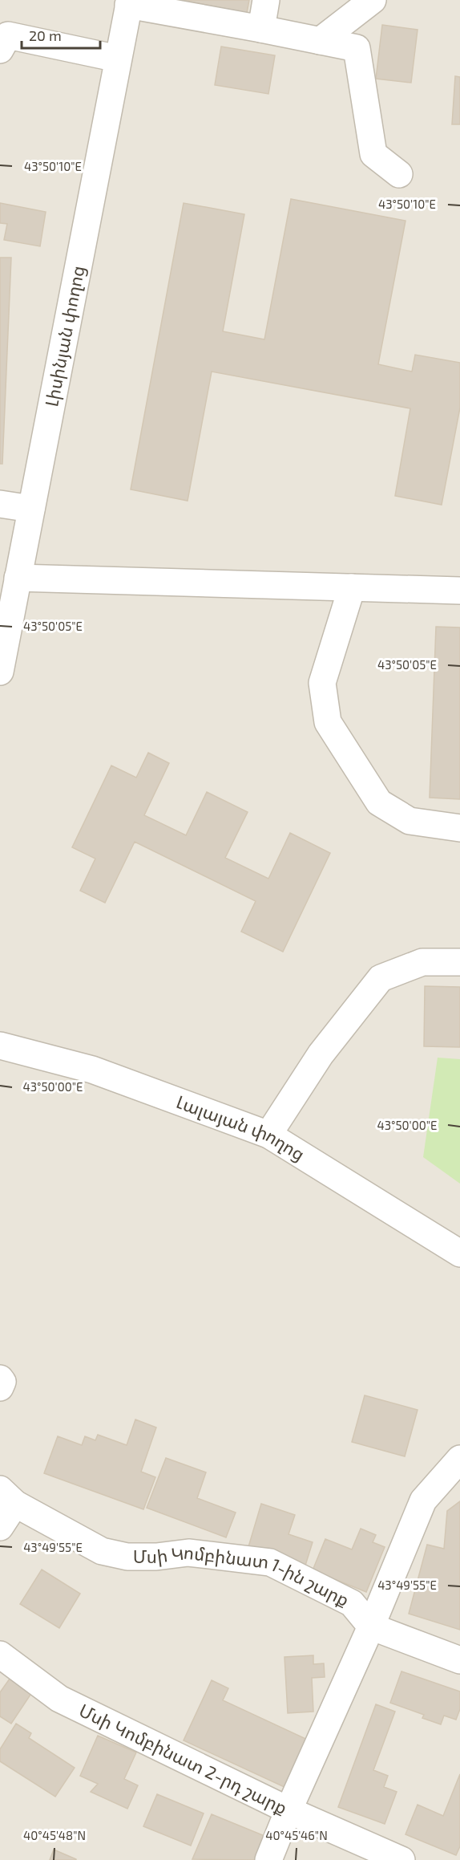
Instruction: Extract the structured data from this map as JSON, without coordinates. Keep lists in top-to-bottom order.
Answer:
{
  "streets": {
    "street": [
      "Լիսինյան փողոց",
      "Լալայան փողոց",
      "Մսի Կոմբինատ 1-ին շարք",
      "Մսի Կոմբինատ 2-րդ շարք"
    ]
  },
  "scale_bar": "20 m",
  "coordinates": [
    "43°50'10\"E",
    "43°50'05\"E",
    "43°50'00\"E",
    "43°49'55\"E",
    "40°45'48\"N",
    "40°45'46\"N"
  ]
}
